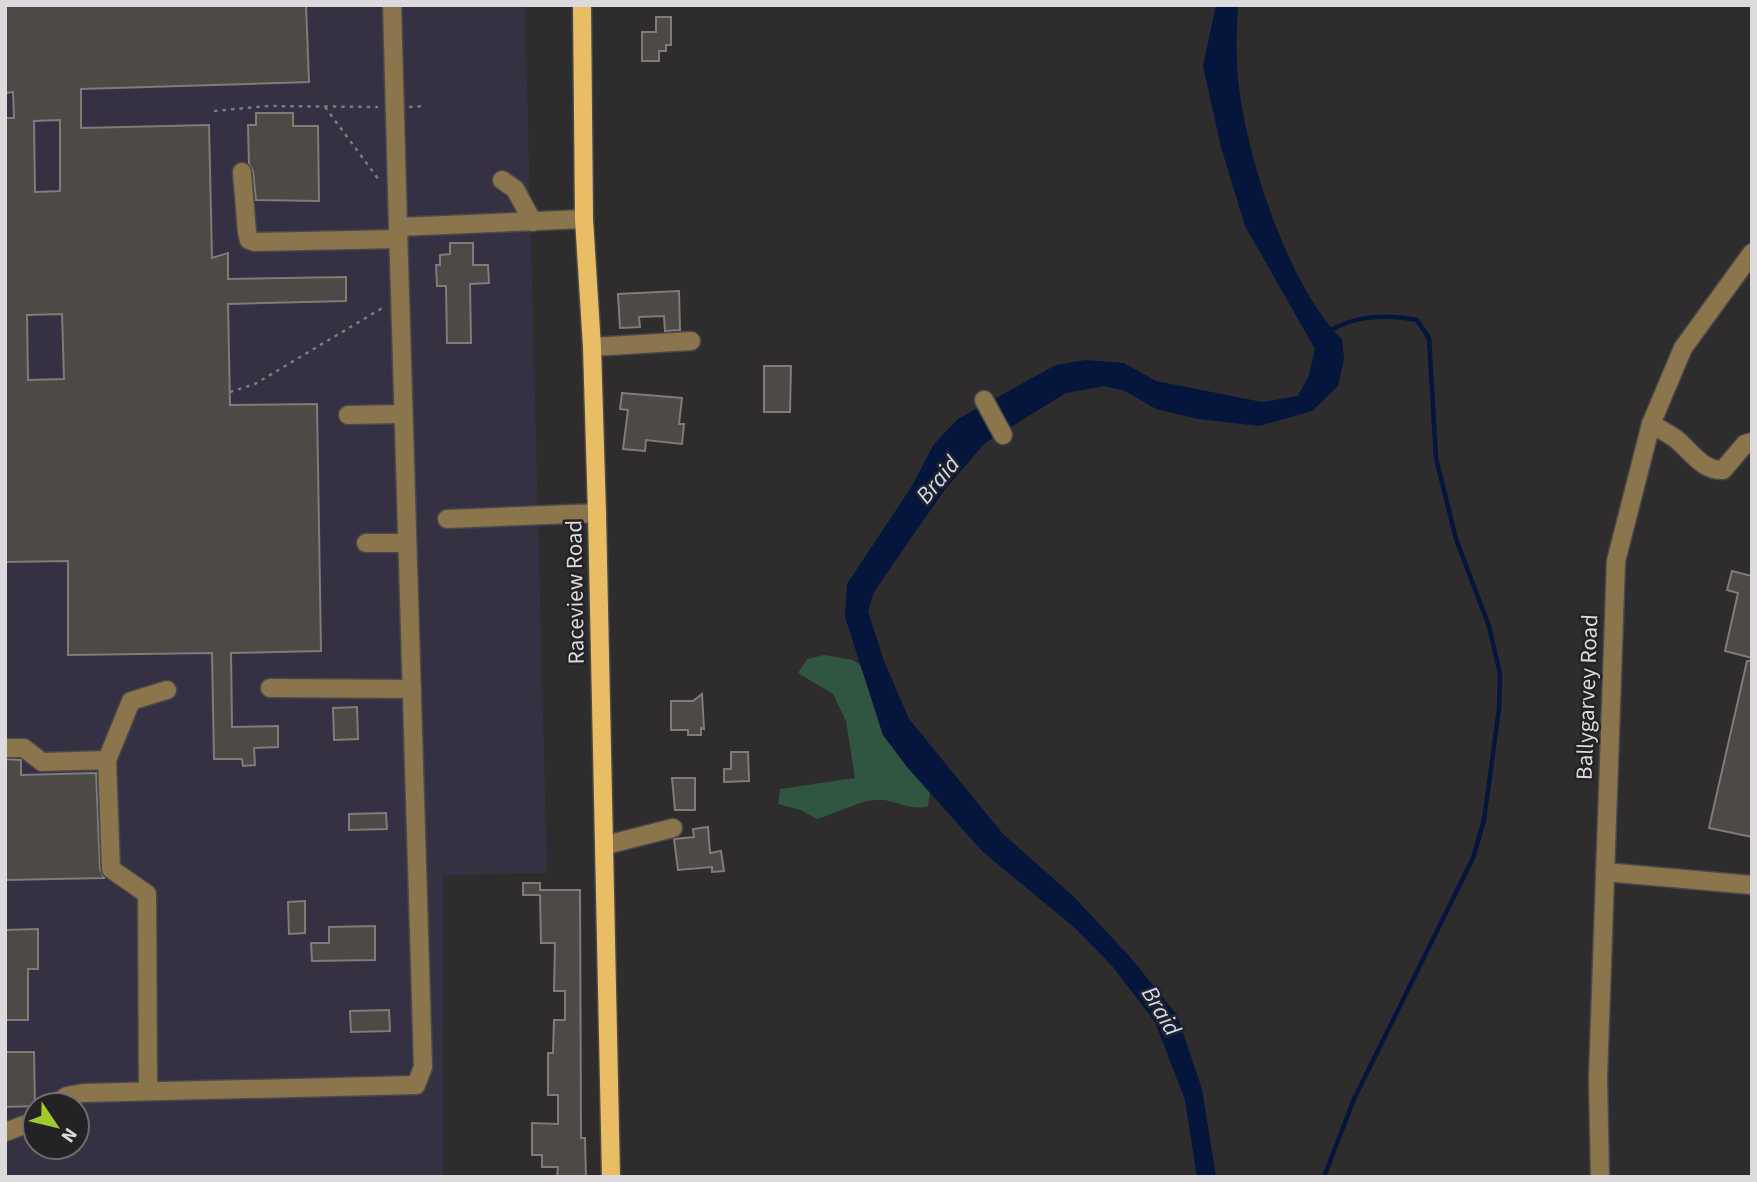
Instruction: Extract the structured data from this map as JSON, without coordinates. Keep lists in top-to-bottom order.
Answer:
{
  "streets": {
    "main road": ["Raceview Road"],
    "street": ["Ballygarvey Road"]
  },
  "water": ["Braid"],
  "north": "bottom right"
}
